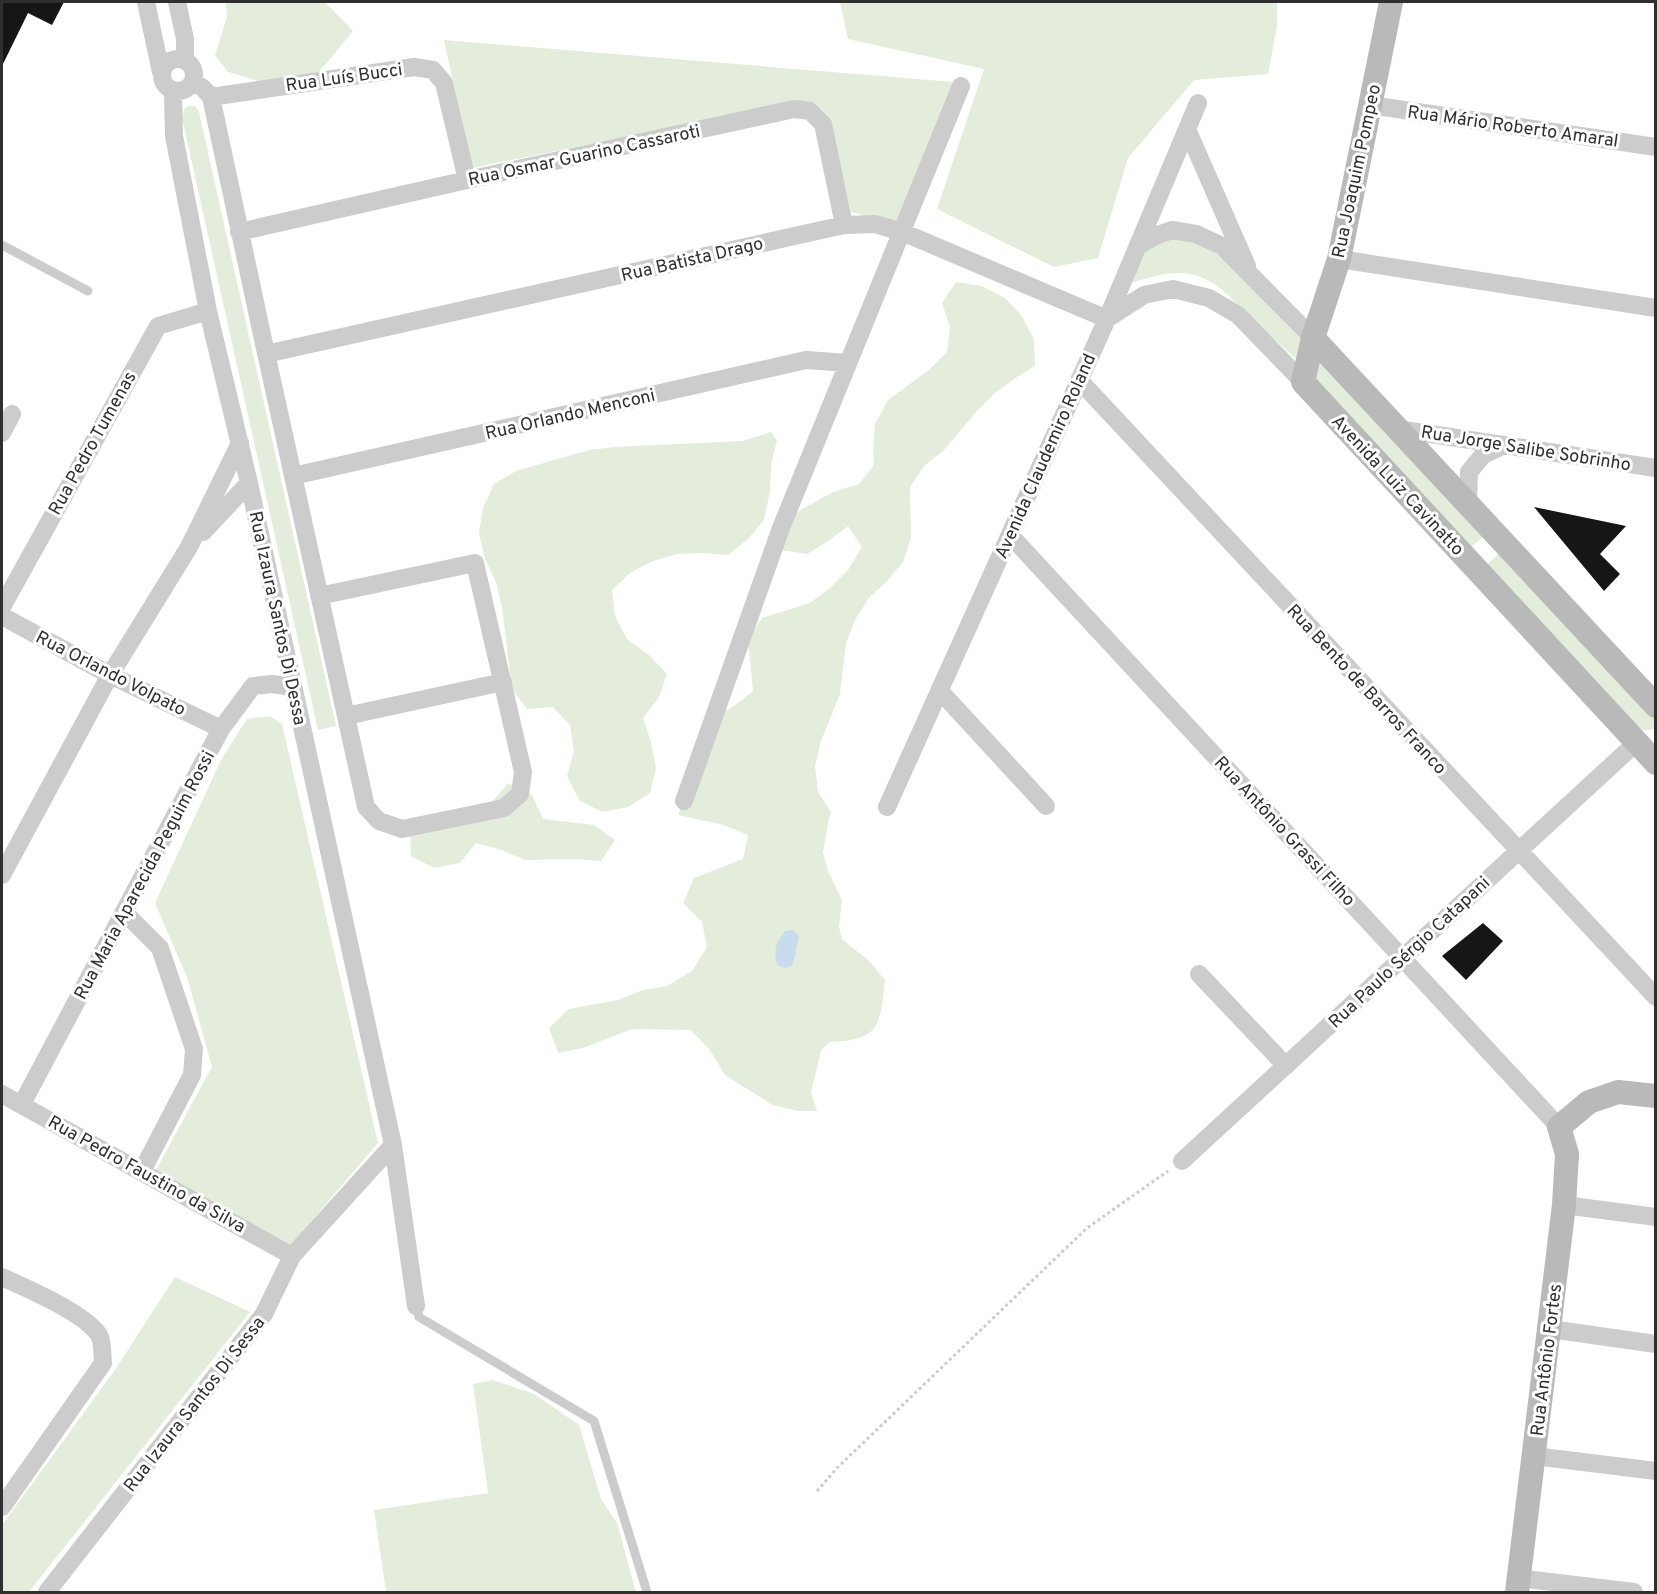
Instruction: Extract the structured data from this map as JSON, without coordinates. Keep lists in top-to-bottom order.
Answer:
{
  "streets": {
    "street": [
      "Rua Luís Bucci",
      "Rua Mário Roberto Amaral",
      "Rua Osmar Guarino Cassaroti",
      "Rua Joaquim Pompeo",
      "Rua Batista Drago",
      "Rua Orlando Menconi",
      "Rua Pedro Tumenas",
      "Rua Jorge Salibe Sobrinho",
      "Avenida Claudemiro Roland",
      "Avenida Luiz Cavinatto",
      "Rua Izaura Santos Di Dessa",
      "Rua Orlando Volpato",
      "Rua Bento de Barros Franco",
      "Rua Antônio Grassi Filho",
      "Rua Maria Aparecida Peguim Rossi",
      "Rua Paulo Sérgio Catapani",
      "Rua Pedro Faustino da Silva",
      "Rua Antônio Fortes",
      "Rua Izaura Santos Di Sessa"
    ]
  },
  "crossings": [
    ["Rua Luís Bucci", "Rua Osmar Guarino Cassaroti"],
    ["Rua Mário Roberto Amaral", "Rua Joaquim Pompeo"],
    ["Rua Osmar Guarino Cassaroti", "Rua Batista Drago"],
    ["Rua Joaquim Pompeo", "Avenida Luiz Cavinatto"],
    ["Rua Batista Drago", "Avenida Claudemiro Roland"],
    ["Rua Batista Drago", "Avenida Luiz Cavinatto"],
    ["Rua Pedro Tumenas", "Rua Izaura Santos Di Dessa"],
    ["Rua Jorge Salibe Sobrinho", "Avenida Luiz Cavinatto"],
    ["Avenida Claudemiro Roland", "Avenida Luiz Cavinatto"],
    ["Avenida Claudemiro Roland", "Rua Bento de Barros Franco"],
    ["Avenida Claudemiro Roland", "Rua Antônio Grassi Filho"],
    ["Avenida Luiz Cavinatto", "Rua Paulo Sérgio Catapani"],
    ["Rua Izaura Santos Di Dessa", "Rua Maria Aparecida Peguim Rossi"],
    ["Rua Izaura Santos Di Dessa", "Rua Izaura Santos Di Sessa"],
    ["Rua Orlando Volpato", "Rua Maria Aparecida Peguim Rossi"],
    ["Rua Bento de Barros Franco", "Rua Paulo Sérgio Catapani"],
    ["Rua Antônio Grassi Filho", "Rua Paulo Sérgio Catapani"],
    ["Rua Antônio Grassi Filho", "Rua Antônio Fortes"],
    ["Rua Maria Aparecida Peguim Rossi", "Rua Pedro Faustino da Silva"],
    ["Rua Pedro Faustino da Silva", "Rua Izaura Santos Di Sessa"]
  ]
}
